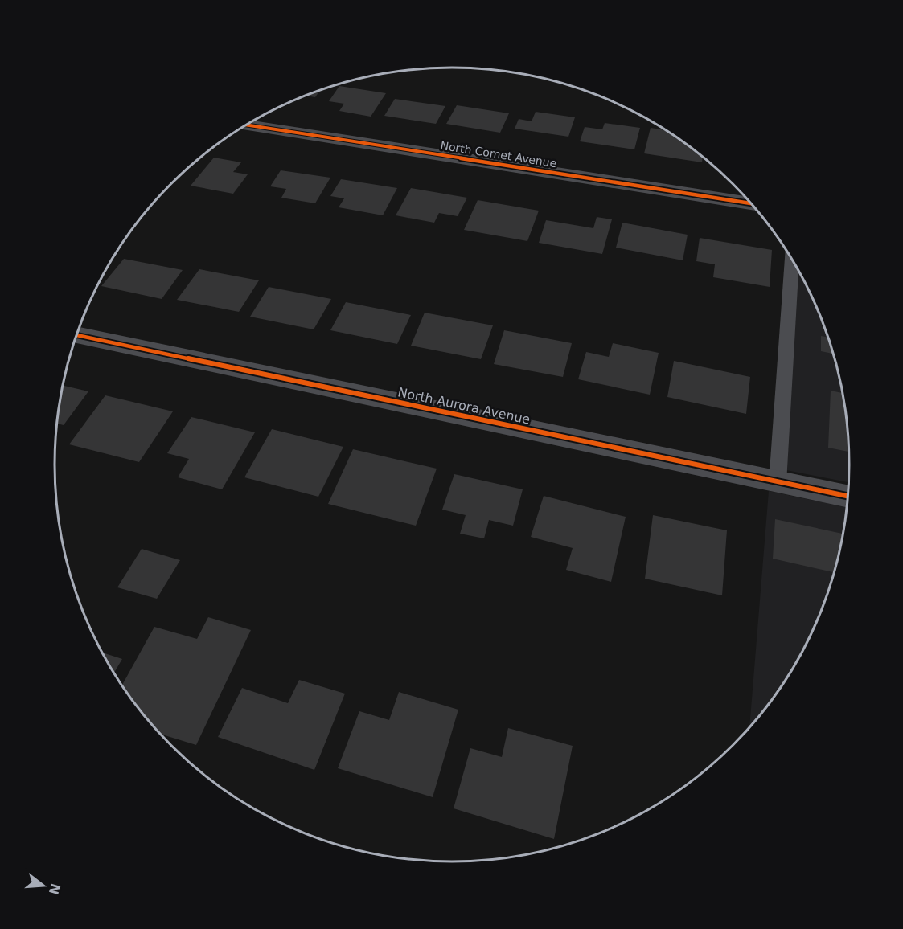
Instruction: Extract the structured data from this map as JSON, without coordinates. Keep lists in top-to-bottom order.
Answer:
{
  "streets": {
    "street": ["North Comet Avenue", "North Aurora Avenue"]
  },
  "north": "right"
}
